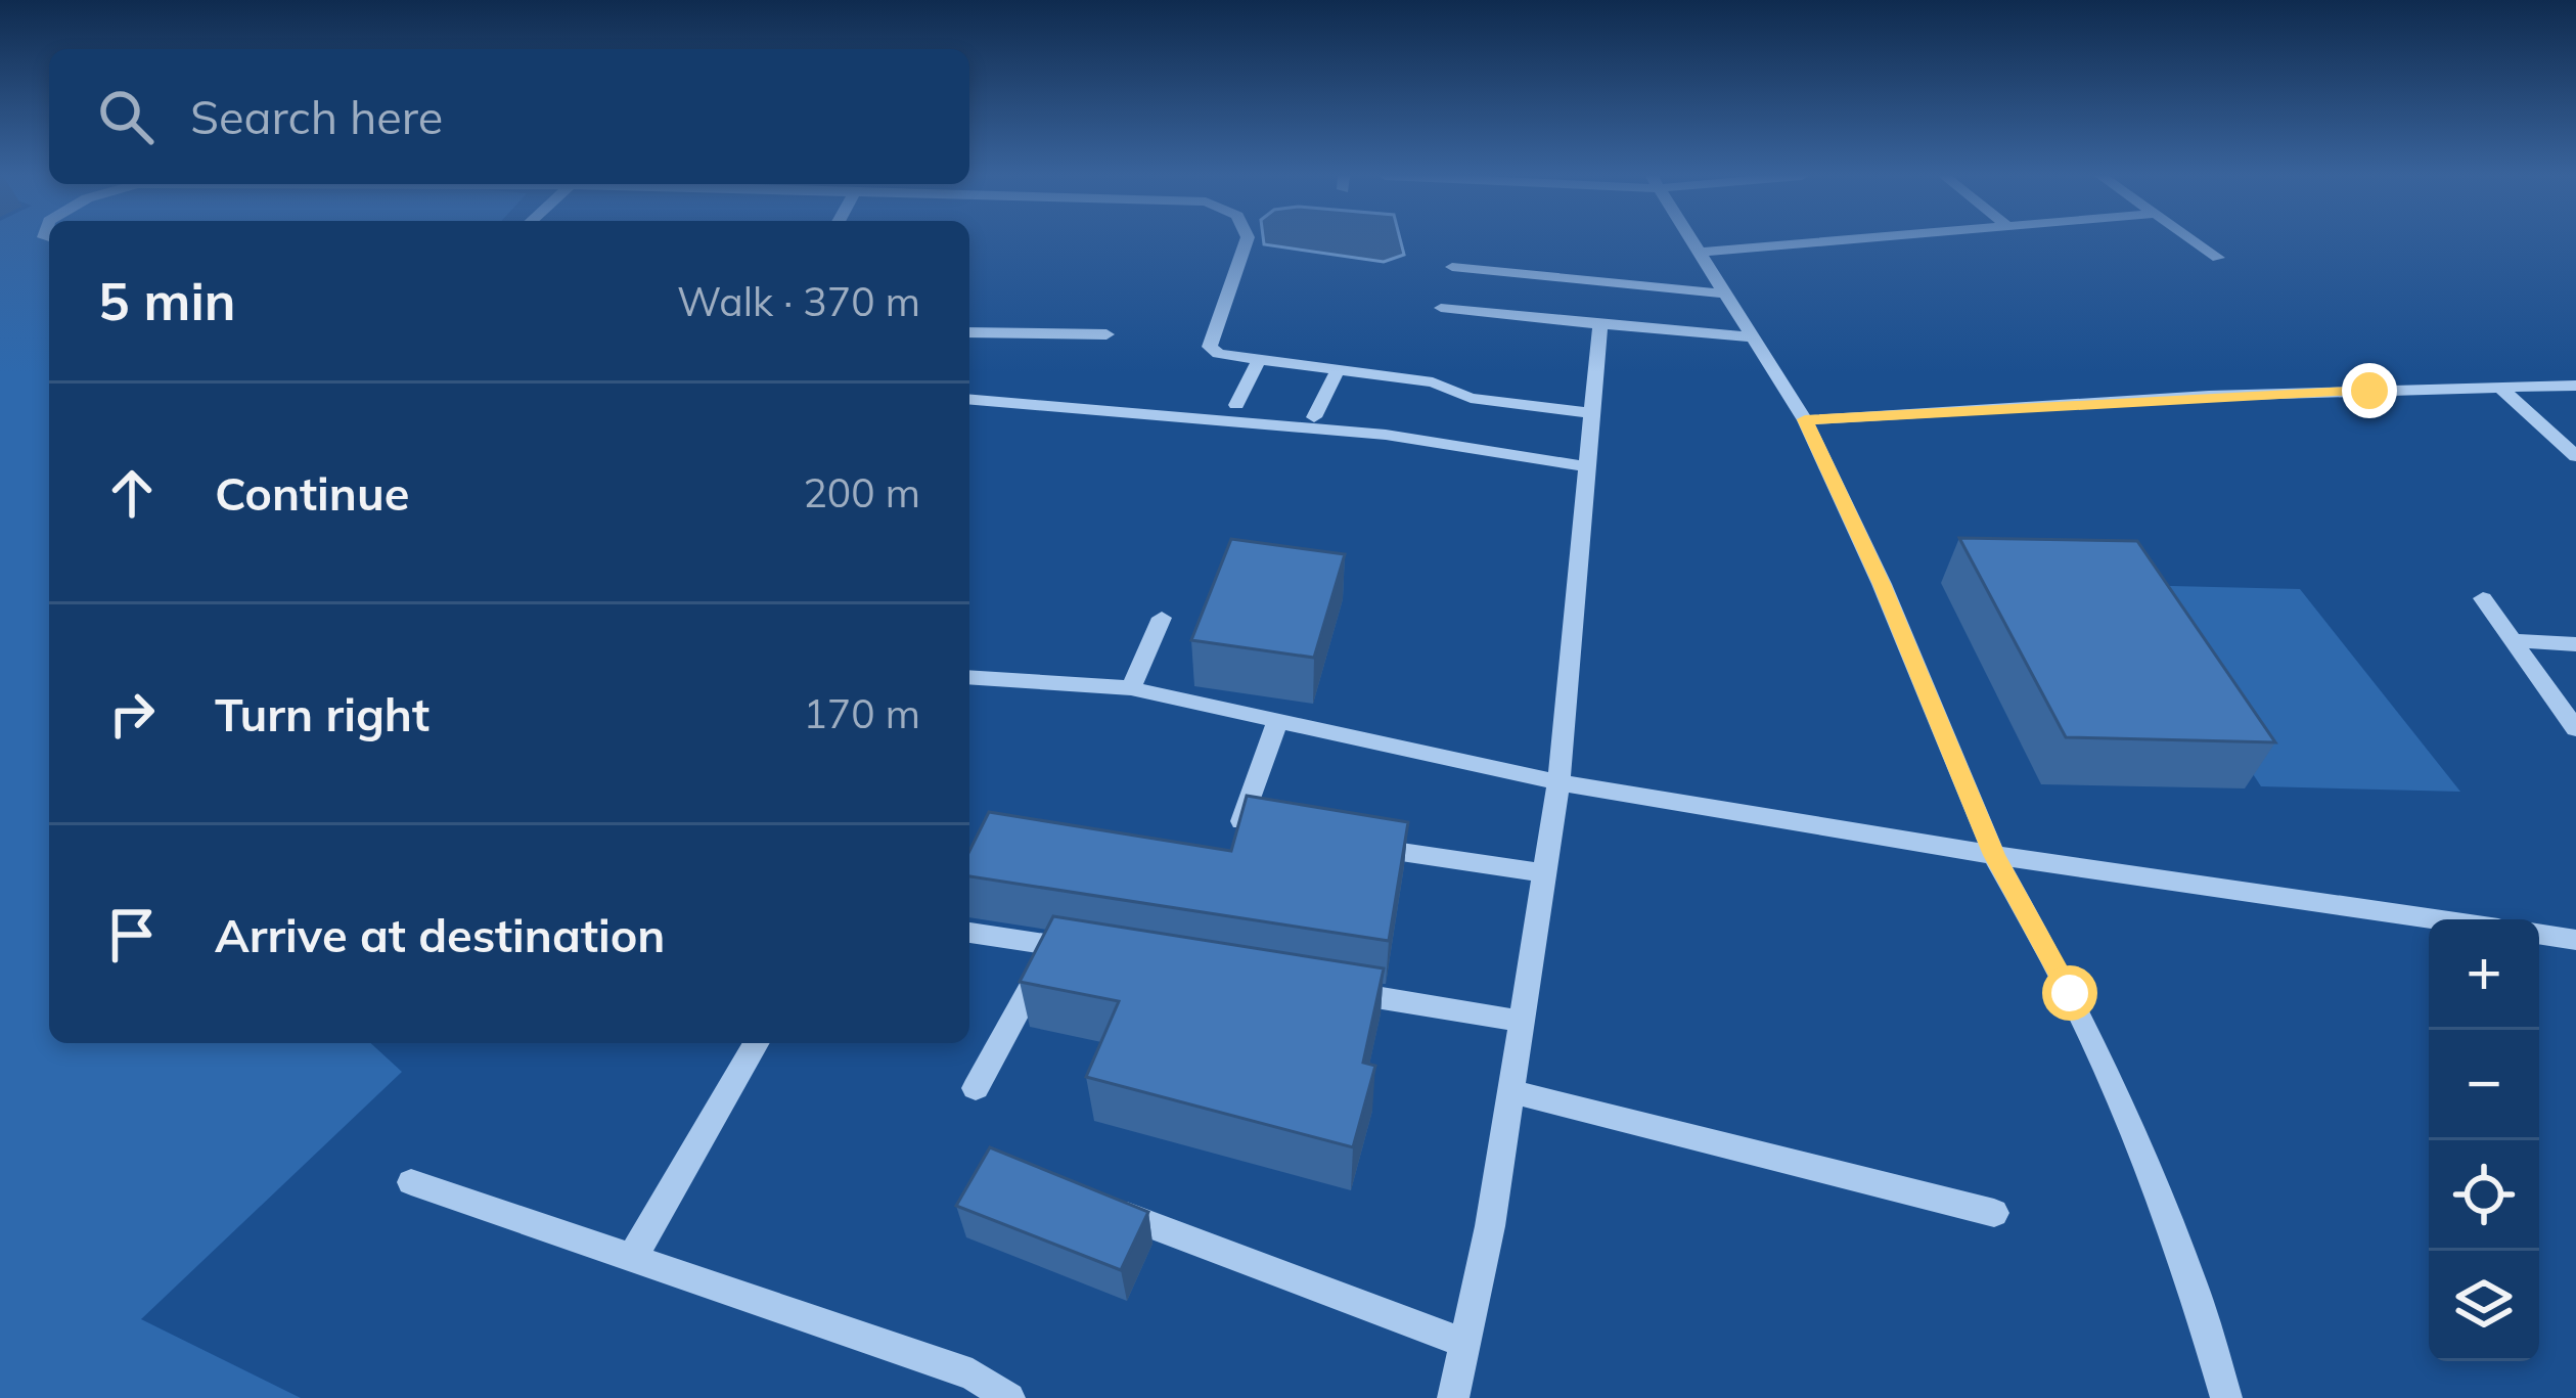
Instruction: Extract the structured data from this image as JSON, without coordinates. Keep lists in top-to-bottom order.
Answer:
{
  "page": {
    "search": "Search here",
    "heading": ["5 min", "Walk · 370 m"],
    "list": [
      ["Continue", "200 m"],
      ["Turn right", "170 m"],
      "Arrive at destination"
    ],
    "map_buttons": ["+", "−"]
  }
}
